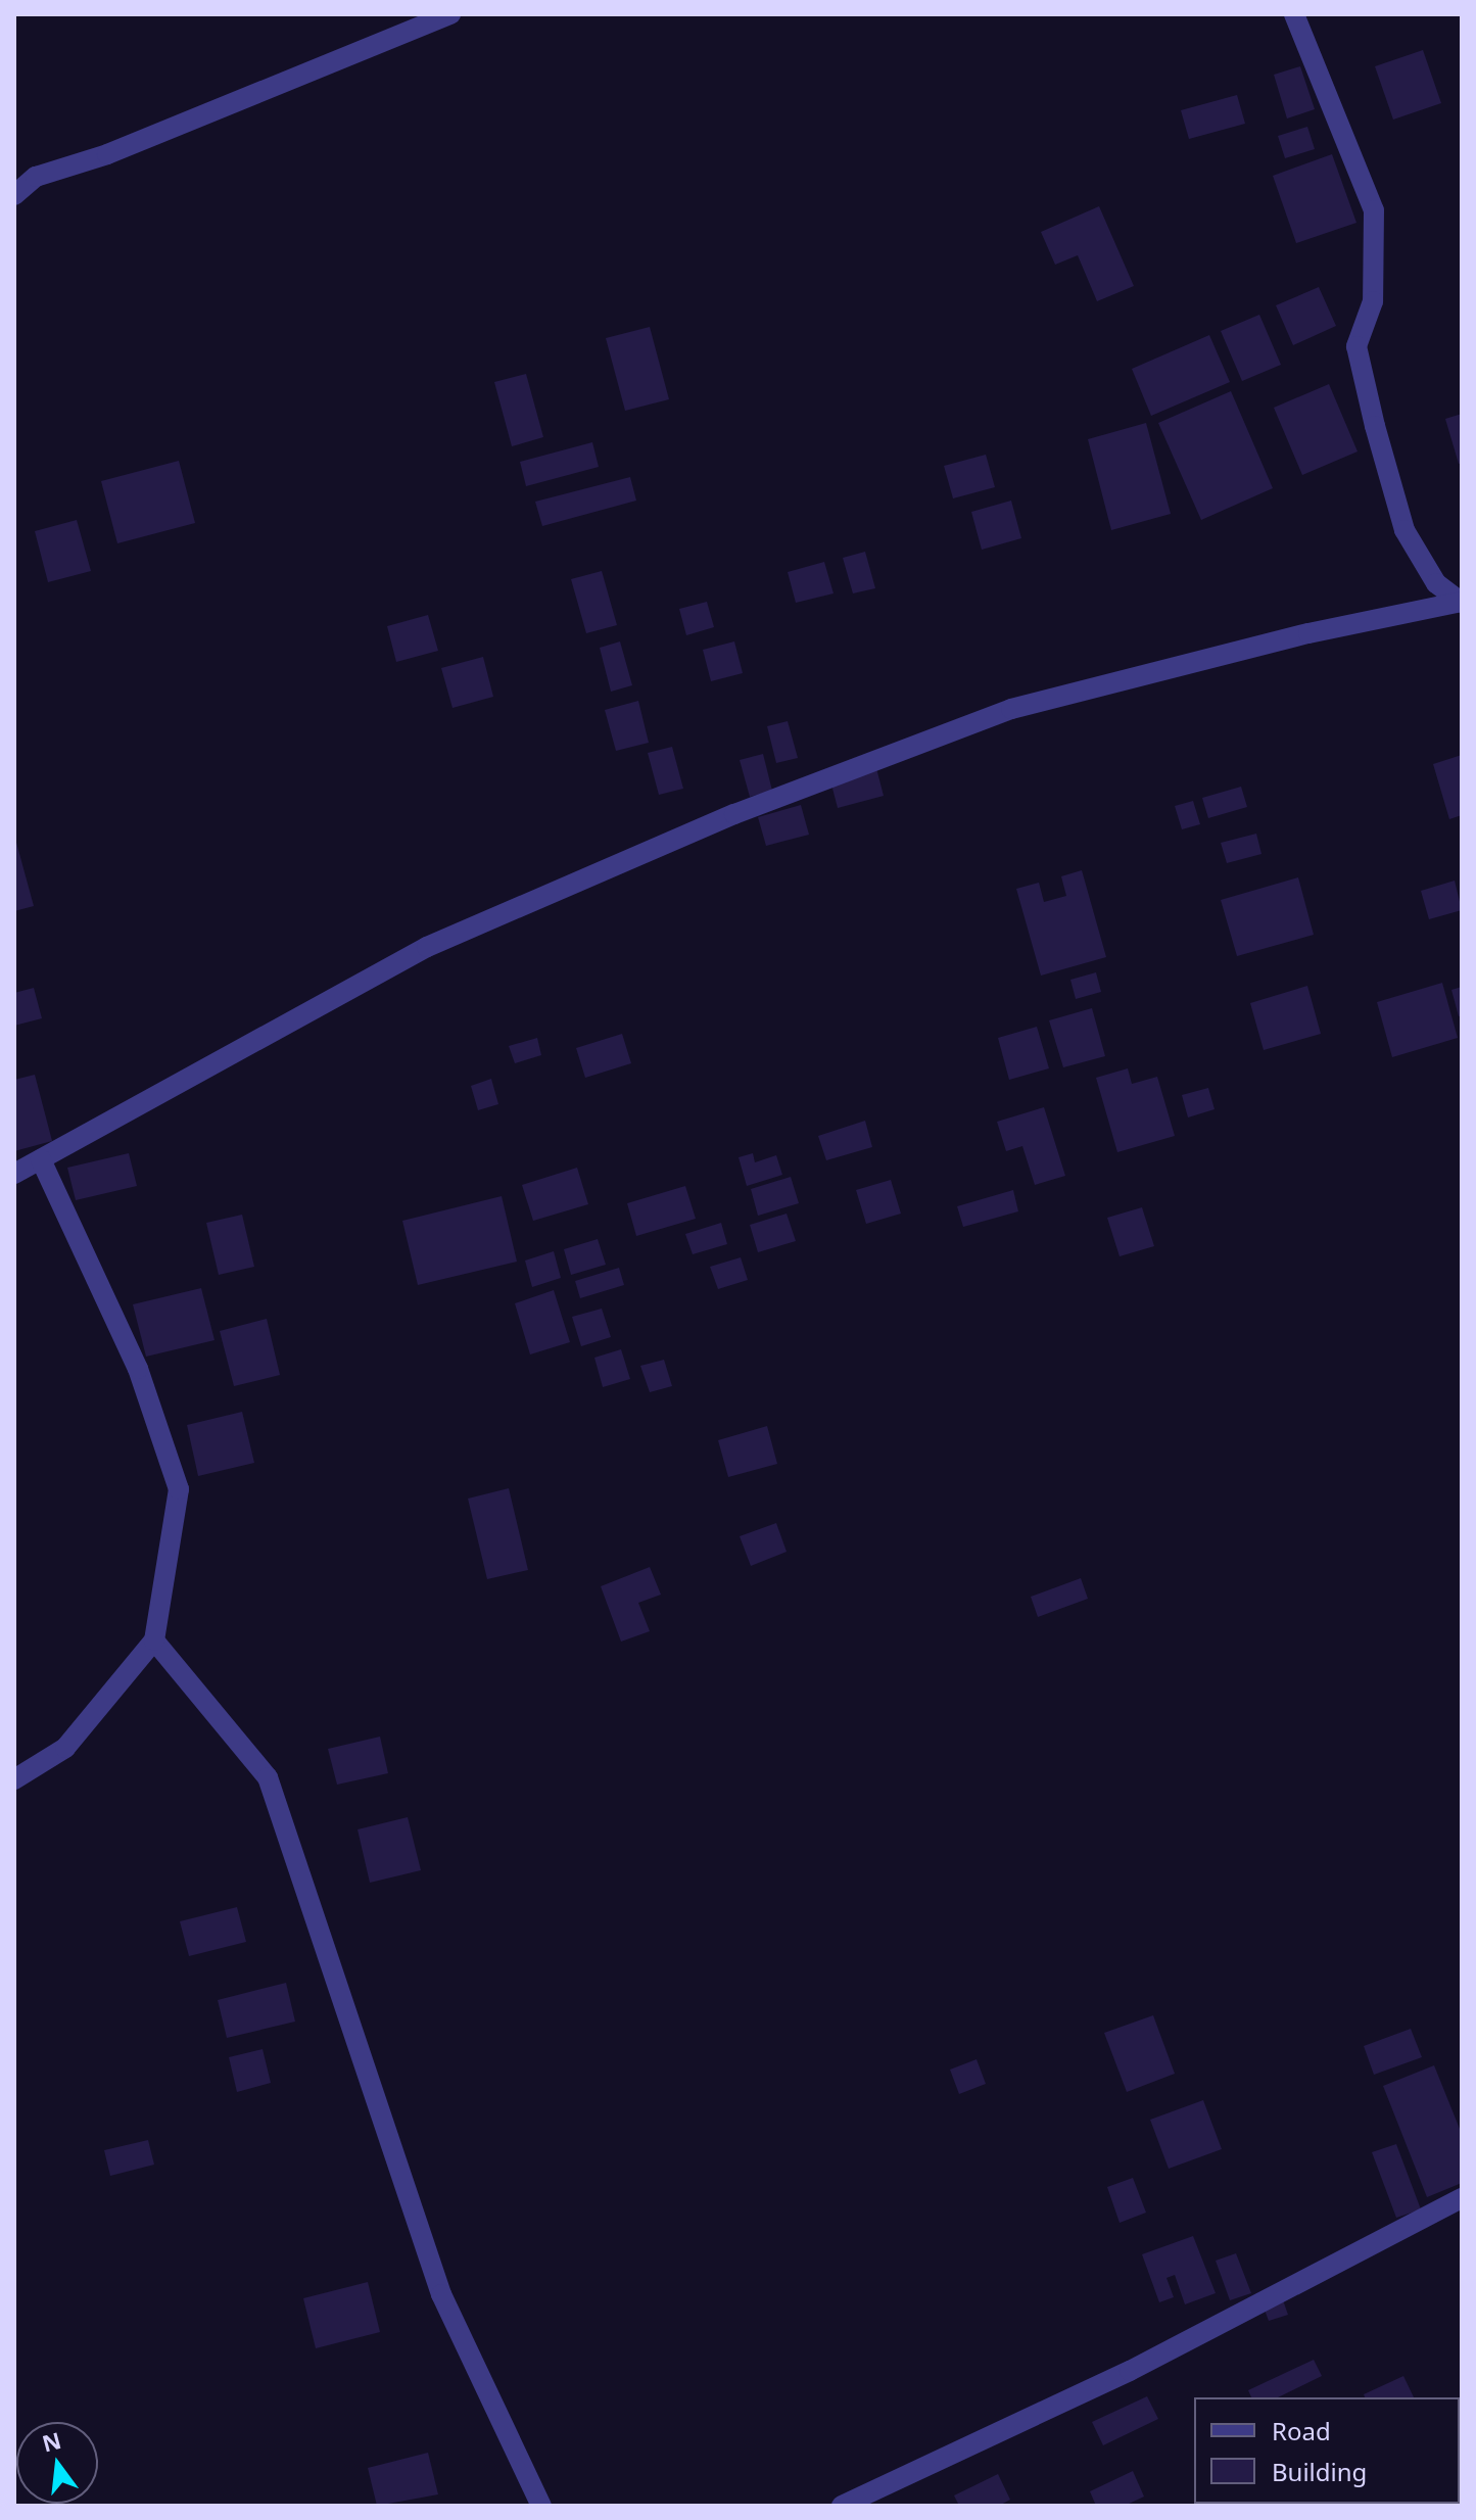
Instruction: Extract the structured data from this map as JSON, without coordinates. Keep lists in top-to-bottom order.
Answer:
{
  "legend": ["Road", "Building"],
  "north": "top"
}
